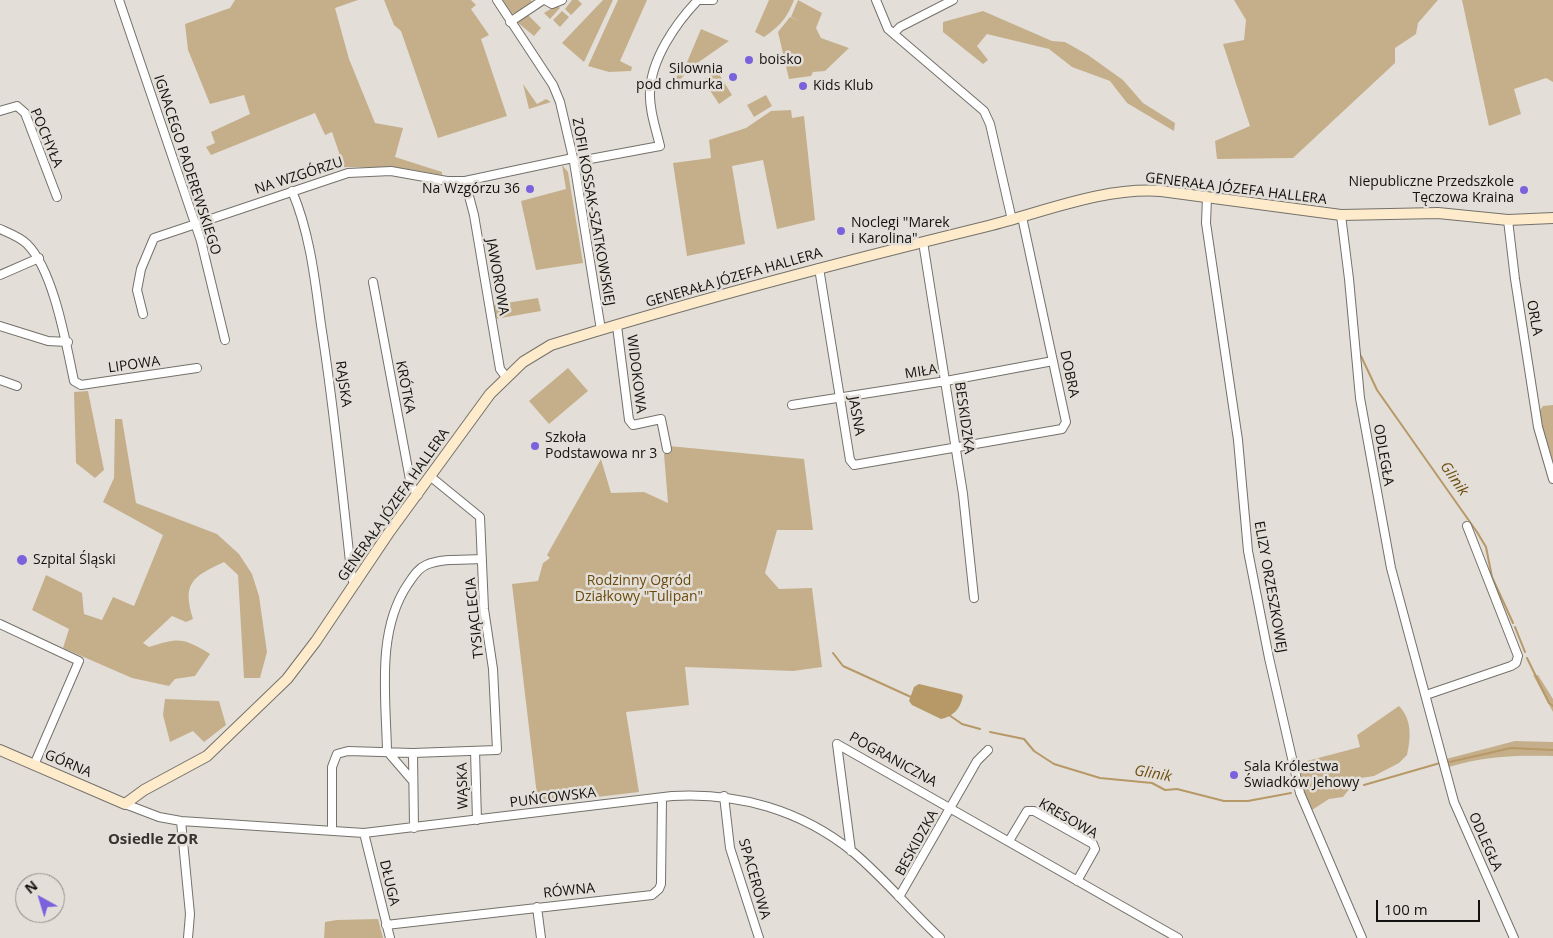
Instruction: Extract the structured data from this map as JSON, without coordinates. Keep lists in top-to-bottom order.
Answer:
{
  "streets": {
    "street": [
      "POCHYŁA",
      "IGNACEGO PADEREWSKIEGO",
      "NA WZGÓRZU",
      "GENERAŁA JÓZEFA HALLERA",
      "ZOFII KOSSAK-SZATKOWSKIEJ",
      "JAWOROWA",
      "ORLA",
      "LIPOWA",
      "MIŁA",
      "WIDOKOWA",
      "DOBRA",
      "RAJSKA",
      "KRÓTKA",
      "JASNA",
      "BESKIDZKA",
      "ODLEGŁA",
      "ELIZY ORZESZKOWEJ",
      "TYSIĄCLECIA",
      "POGRANICZNA",
      "GÓRNA",
      "WĄSKA",
      "PUŃCOWSKA",
      "KRESOWA",
      "SPACEROWA",
      "DŁUGA",
      "RÓWNA"
    ]
  },
  "crossings": [
    ["IGNACEGO PADEREWSKIEGO", "NA WZGÓRZU"],
    ["NA WZGÓRZU", "ZOFII KOSSAK-SZATKOWSKIEJ"],
    ["NA WZGÓRZU", "JAWOROWA"],
    ["NA WZGÓRZU", "RAJSKA"],
    ["GENERAŁA JÓZEFA HALLERA", "ZOFII KOSSAK-SZATKOWSKIEJ"],
    ["GENERAŁA JÓZEFA HALLERA", "JAWOROWA"],
    ["GENERAŁA JÓZEFA HALLERA", "ORLA"],
    ["GENERAŁA JÓZEFA HALLERA", "WIDOKOWA"],
    ["GENERAŁA JÓZEFA HALLERA", "DOBRA"],
    ["GENERAŁA JÓZEFA HALLERA", "RAJSKA"],
    ["GENERAŁA JÓZEFA HALLERA", "KRÓTKA"],
    ["GENERAŁA JÓZEFA HALLERA", "JASNA"],
    ["GENERAŁA JÓZEFA HALLERA", "BESKIDZKA"],
    ["GENERAŁA JÓZEFA HALLERA", "ODLEGŁA"],
    ["GENERAŁA JÓZEFA HALLERA", "ELIZY ORZESZKOWEJ"],
    ["GENERAŁA JÓZEFA HALLERA", "TYSIĄCLECIA"],
    ["GENERAŁA JÓZEFA HALLERA", "GÓRNA"],
    ["GENERAŁA JÓZEFA HALLERA", "PUŃCOWSKA"],
    ["MIŁA", "DOBRA"],
    ["MIŁA", "JASNA"],
    ["MIŁA", "BESKIDZKA"],
    ["DOBRA", "JASNA"],
    ["DOBRA", "BESKIDZKA"],
    ["JASNA", "BESKIDZKA"],
    ["BESKIDZKA", "POGRANICZNA"],
    ["BESKIDZKA", "PUŃCOWSKA"],
    ["TYSIĄCLECIA", "WĄSKA"],
    ["POGRANICZNA", "PUŃCOWSKA"],
    ["GÓRNA", "PUŃCOWSKA"],
    ["WĄSKA", "PUŃCOWSKA"],
    ["PUŃCOWSKA", "SPACEROWA"],
    ["PUŃCOWSKA", "DŁUGA"],
    ["PUŃCOWSKA", "RÓWNA"],
    ["DŁUGA", "RÓWNA"]
  ],
  "districts": ["Osiedle ZOR"],
  "water": ["Glinik"],
  "parks": ["Rodzinny Ogród Działkowy \"Tulipan\""],
  "places": [
    "boisko",
    "Silownia pod chmurka",
    "Kids Klub",
    "Na Wzgórzu 36",
    "Niepubliczne Przedszkole Tęczowa Kraina",
    "Noclegi \"Marek i Karolina\"",
    "Szkoła Podstawowa nr 3",
    "Szpital Śląski",
    "Sala Królestwa Świadków Jehowy"
  ],
  "scale_bar": "100 m",
  "north": "top left"
}
